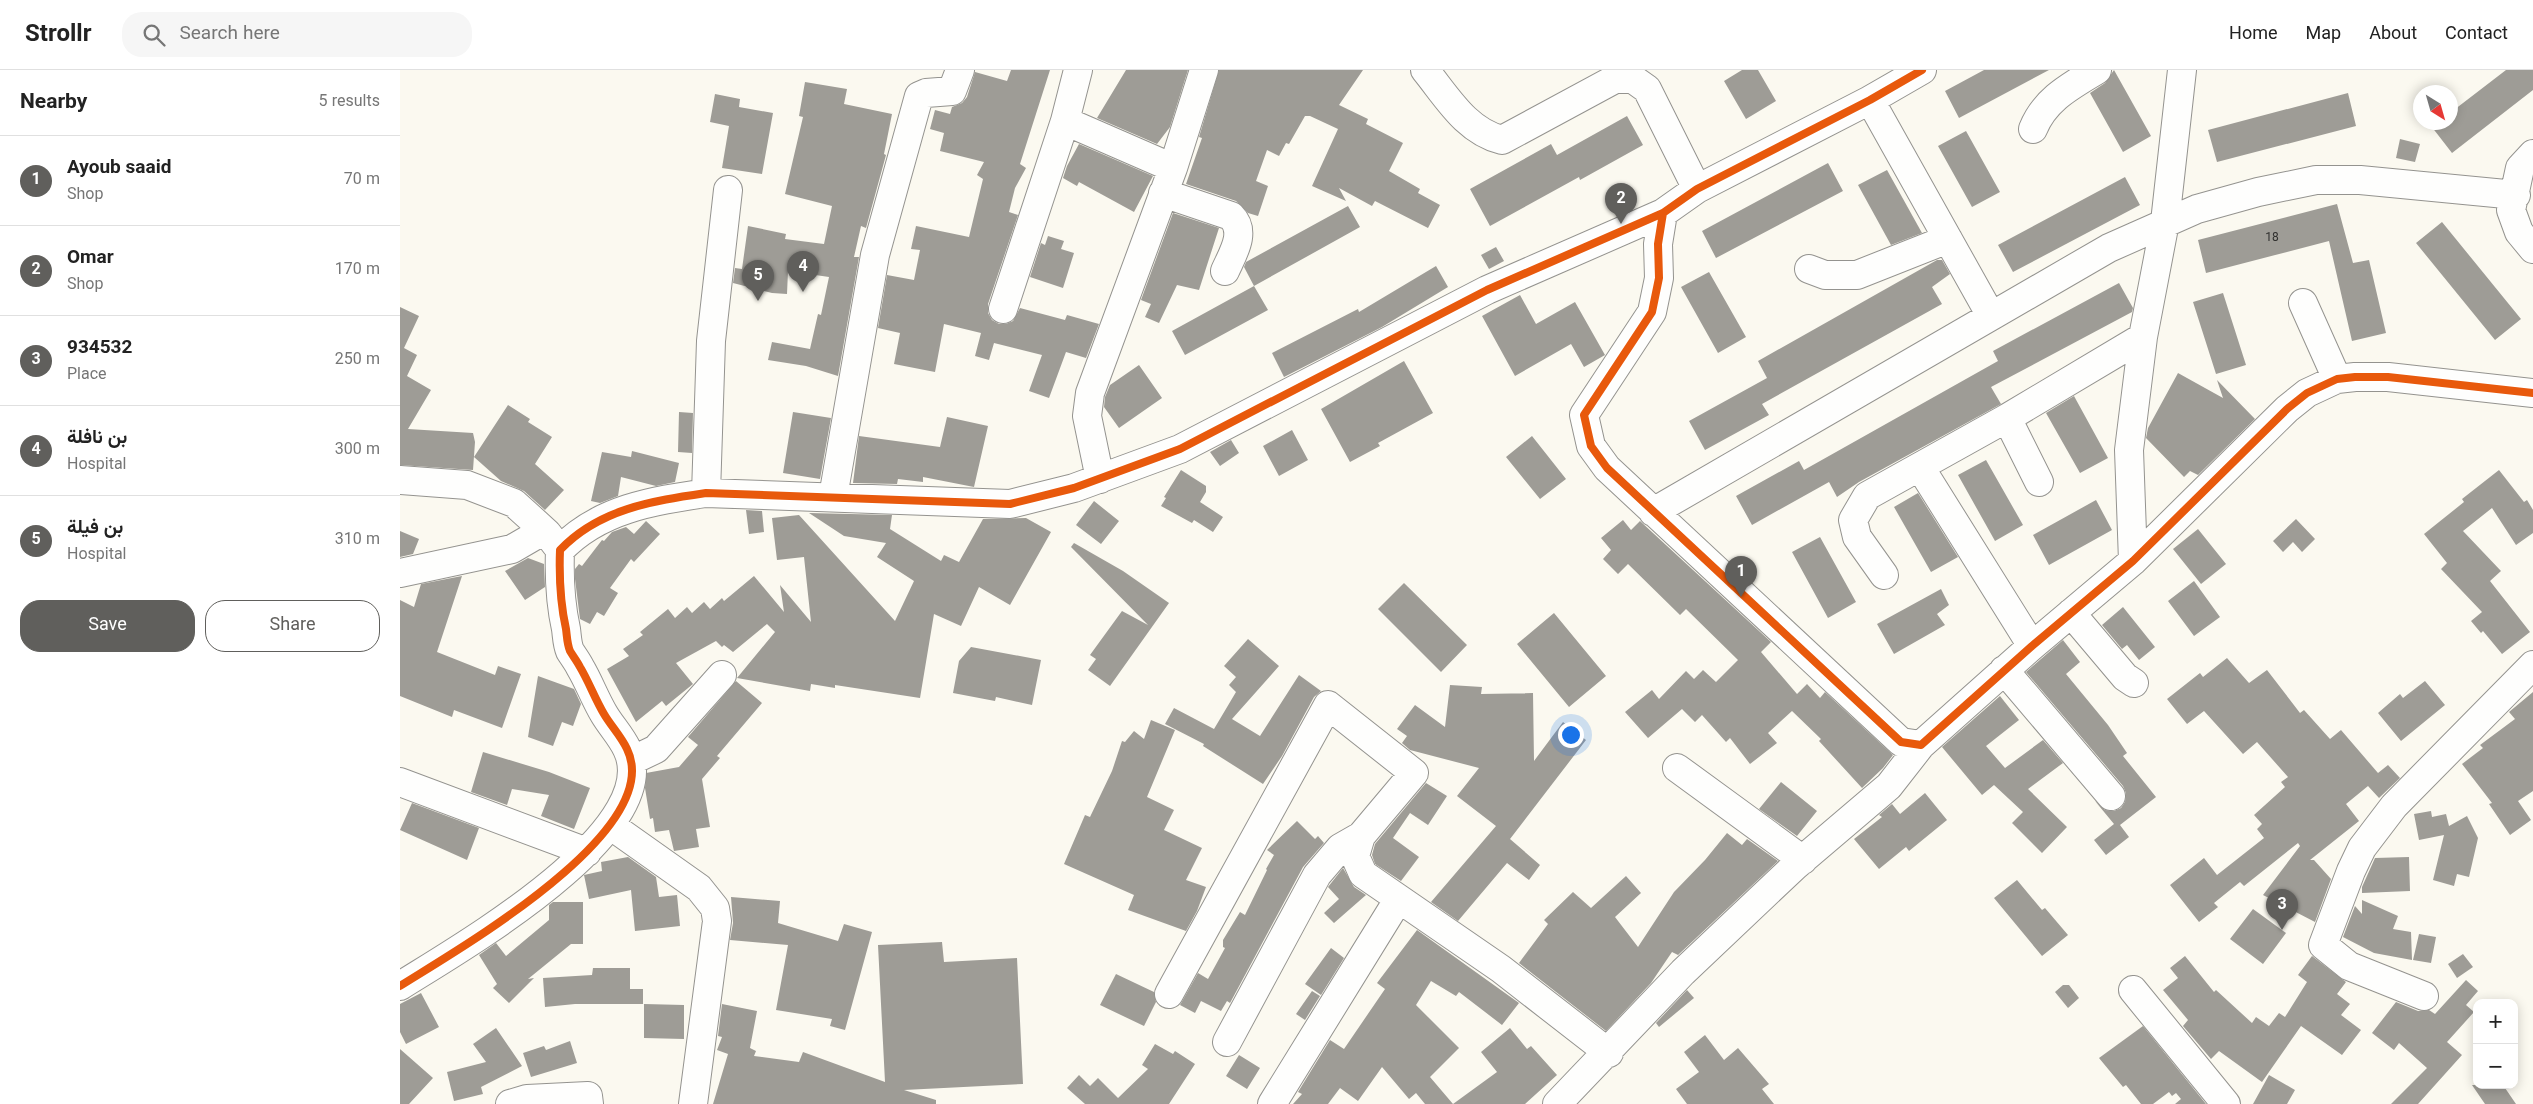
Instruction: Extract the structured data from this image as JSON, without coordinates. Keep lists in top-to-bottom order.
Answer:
{
  "house_numbers": ["18"],
  "north": "bottom right",
  "page": {
    "header": "Strollr",
    "search": "Search here",
    "nav": [
      "Home",
      "Map",
      "About",
      "Contact"
    ],
    "heading": ["Nearby", "5 results"],
    "list": [
      {
        "mark": "1",
        "name": "Ayoub saaid",
        "note": "Shop",
        "value": "70 m"
      },
      {
        "mark": "2",
        "name": "Omar",
        "note": "Shop",
        "value": "170 m"
      },
      {
        "mark": "3",
        "name": "934532",
        "note": "Place",
        "value": "250 m"
      },
      {
        "mark": "4",
        "name": "بن نافلة",
        "note": "Hospital",
        "value": "300 m"
      },
      {
        "mark": "5",
        "name": "بن فيلة",
        "note": "Hospital",
        "value": "310 m"
      }
    ],
    "pins": [
      "2",
      "4",
      "5",
      "1",
      "3"
    ],
    "buttons": ["Save", "Share"],
    "map_buttons": ["+", "−"]
  }
}
